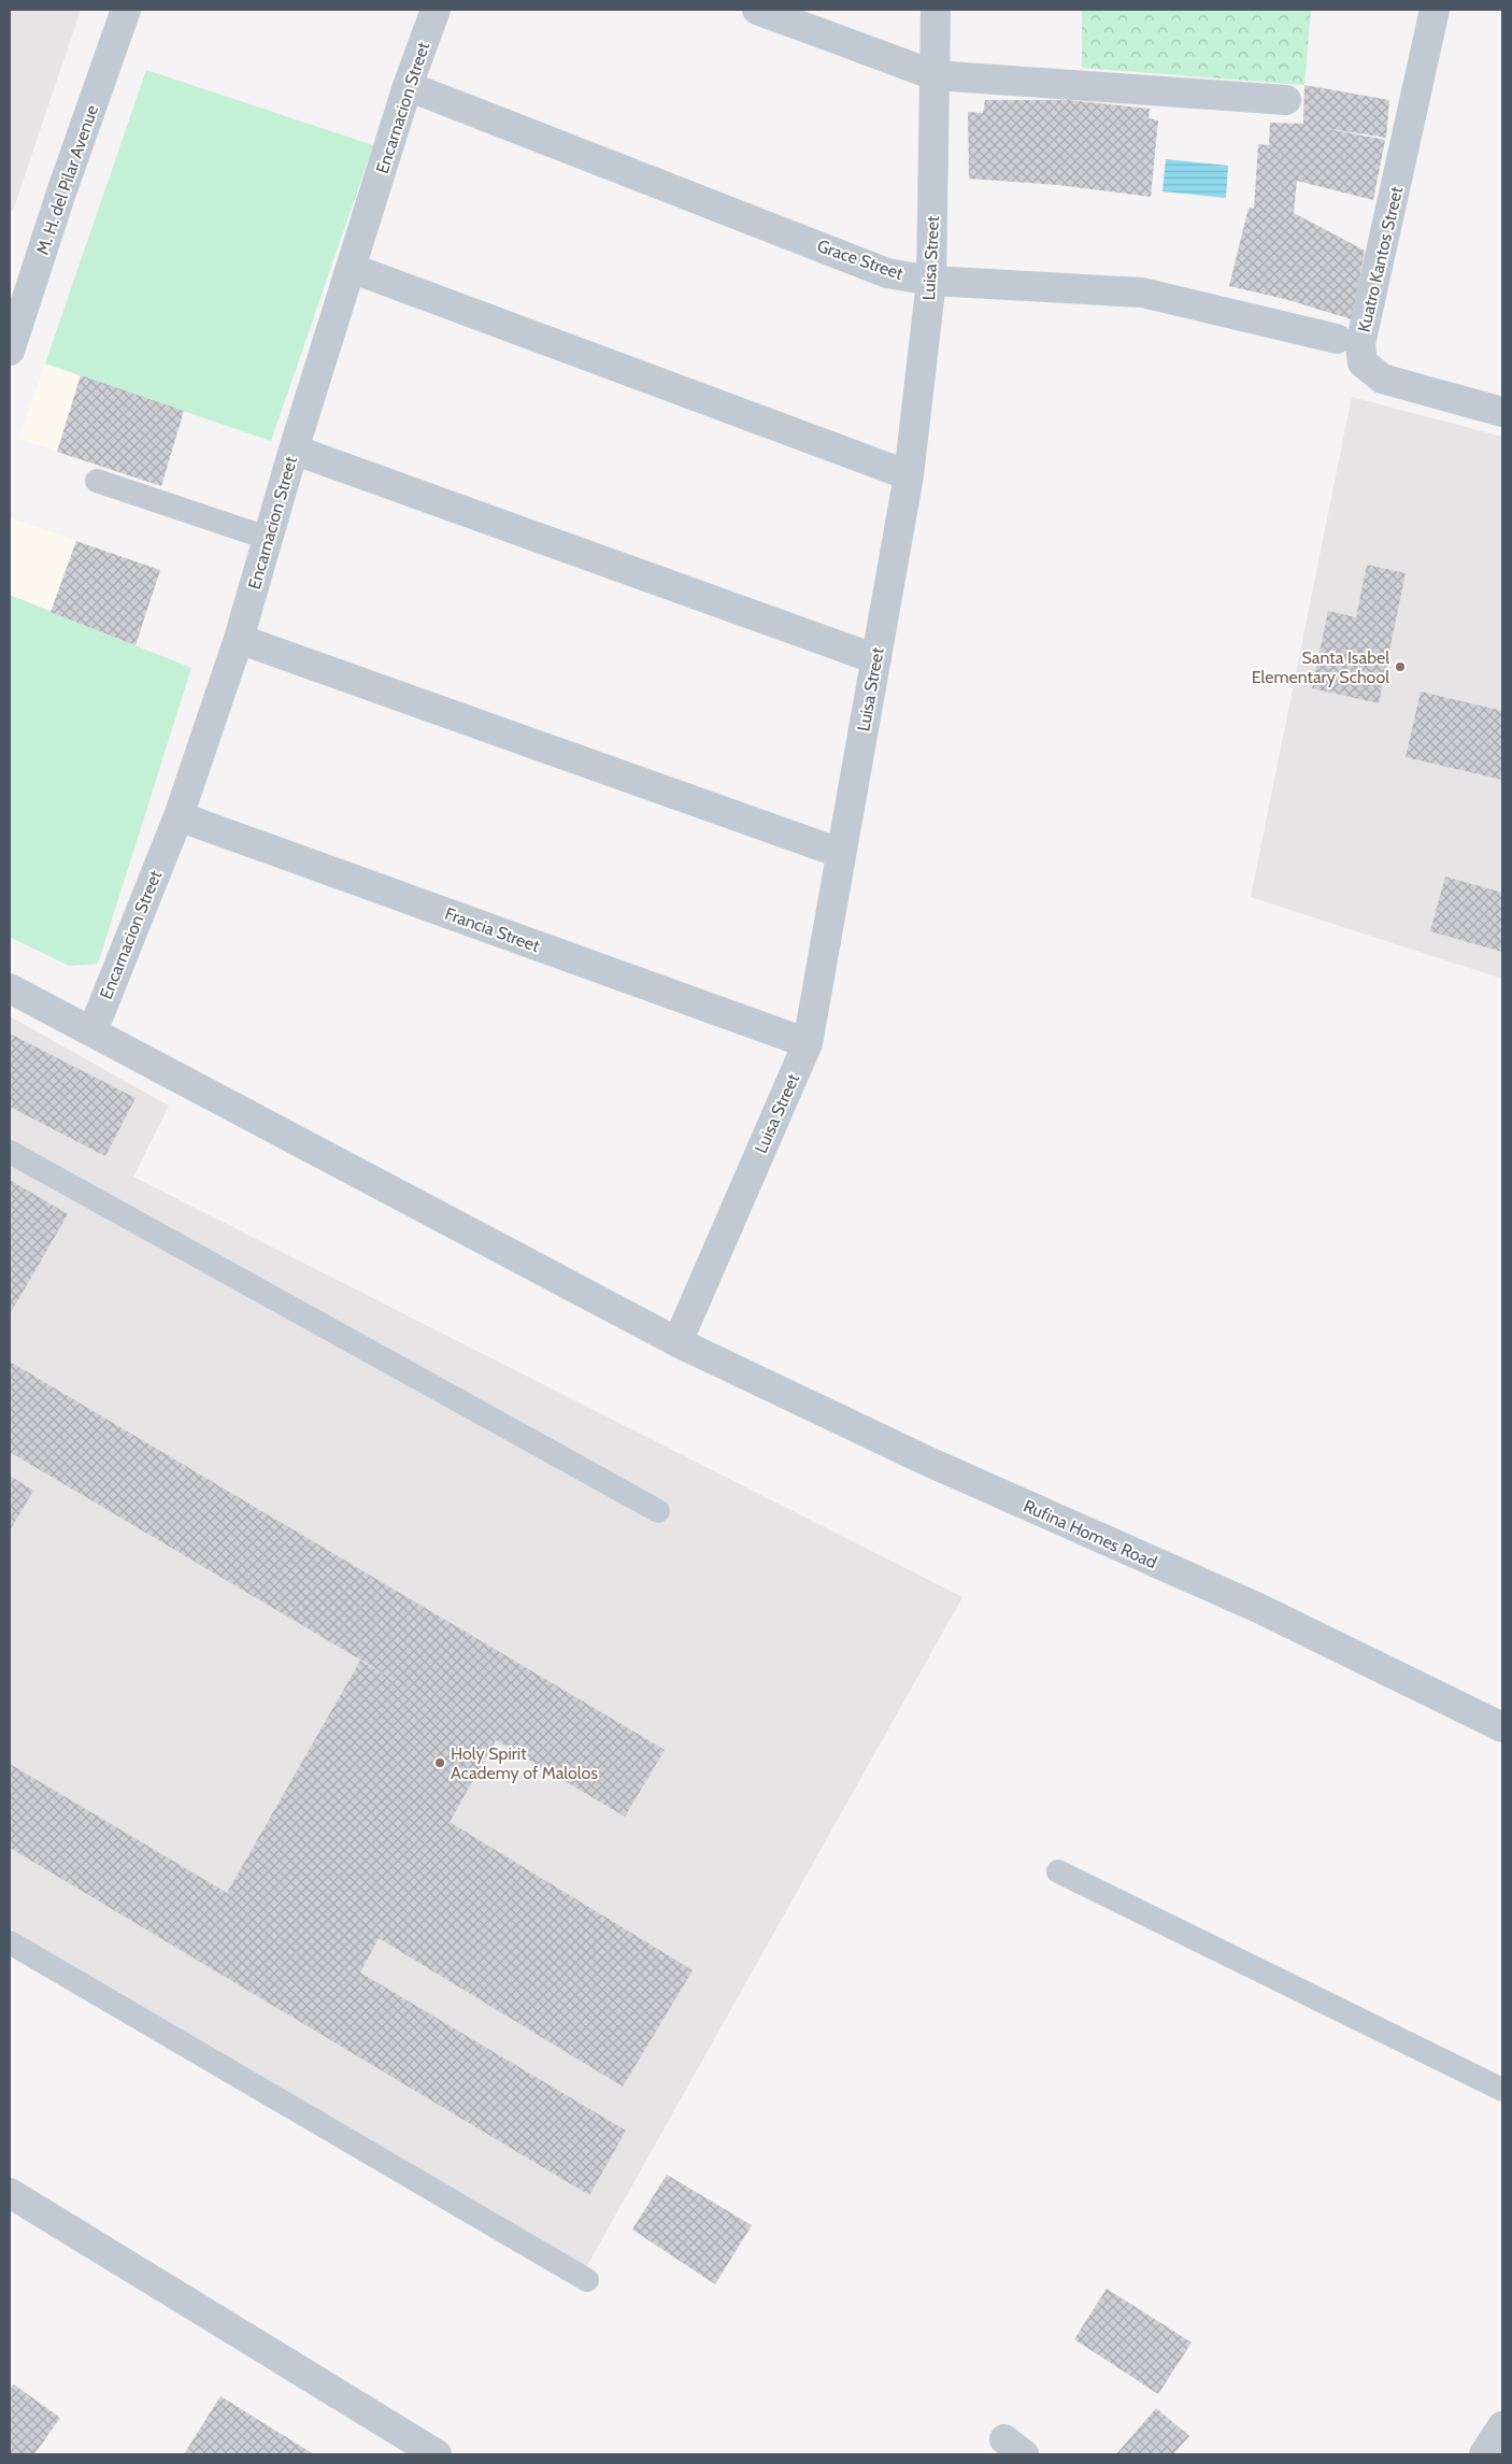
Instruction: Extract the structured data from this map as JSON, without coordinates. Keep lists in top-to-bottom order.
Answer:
{
  "streets": {
    "street": [
      "Encarnacion Street",
      "M. H. del Pilar Avenue",
      "Luisa Street",
      "Grace Street",
      "Kuatro Kantos Street",
      "Francia Street",
      "Rufina Homes Road"
    ]
  },
  "crossings": [
    ["Encarnacion Street", "Grace Street"],
    ["Encarnacion Street", "Francia Street"],
    ["Encarnacion Street", "Rufina Homes Road"],
    ["Luisa Street", "Grace Street"],
    ["Luisa Street", "Francia Street"],
    ["Luisa Street", "Rufina Homes Road"]
  ],
  "places": ["Santa Isabel Elementary School", "Holy Spirit Academy of Malolos"]
}
